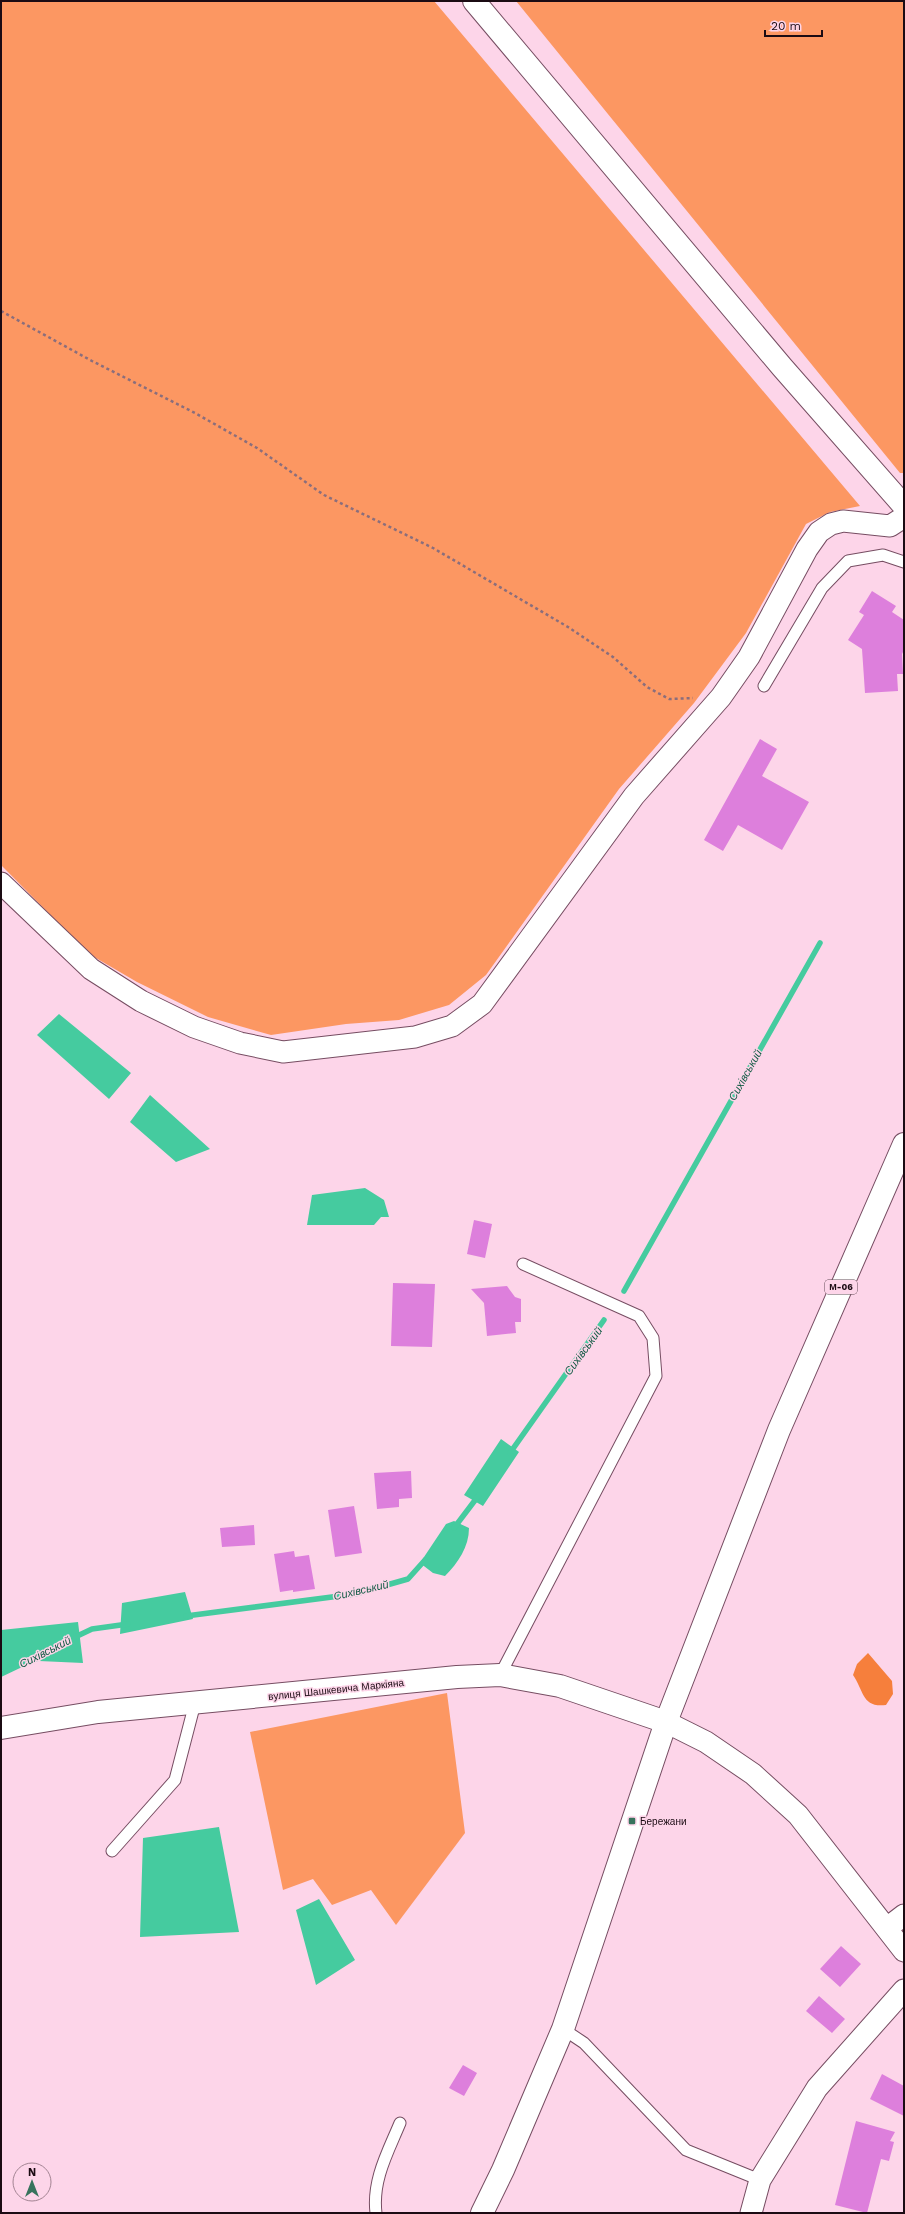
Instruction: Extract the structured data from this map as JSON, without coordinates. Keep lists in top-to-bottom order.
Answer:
{
  "streets": {
    "main road": ["М-06", "вулиця Шашкевича Маркіяна"]
  },
  "crossings": [
    ["М-06", "вулиця Шашкевича Маркіяна"]
  ],
  "water": ["Сихівський"],
  "places": {
    "transit": ["Бережани"]
  },
  "scale_bar": "20 m",
  "north": "top"
}
